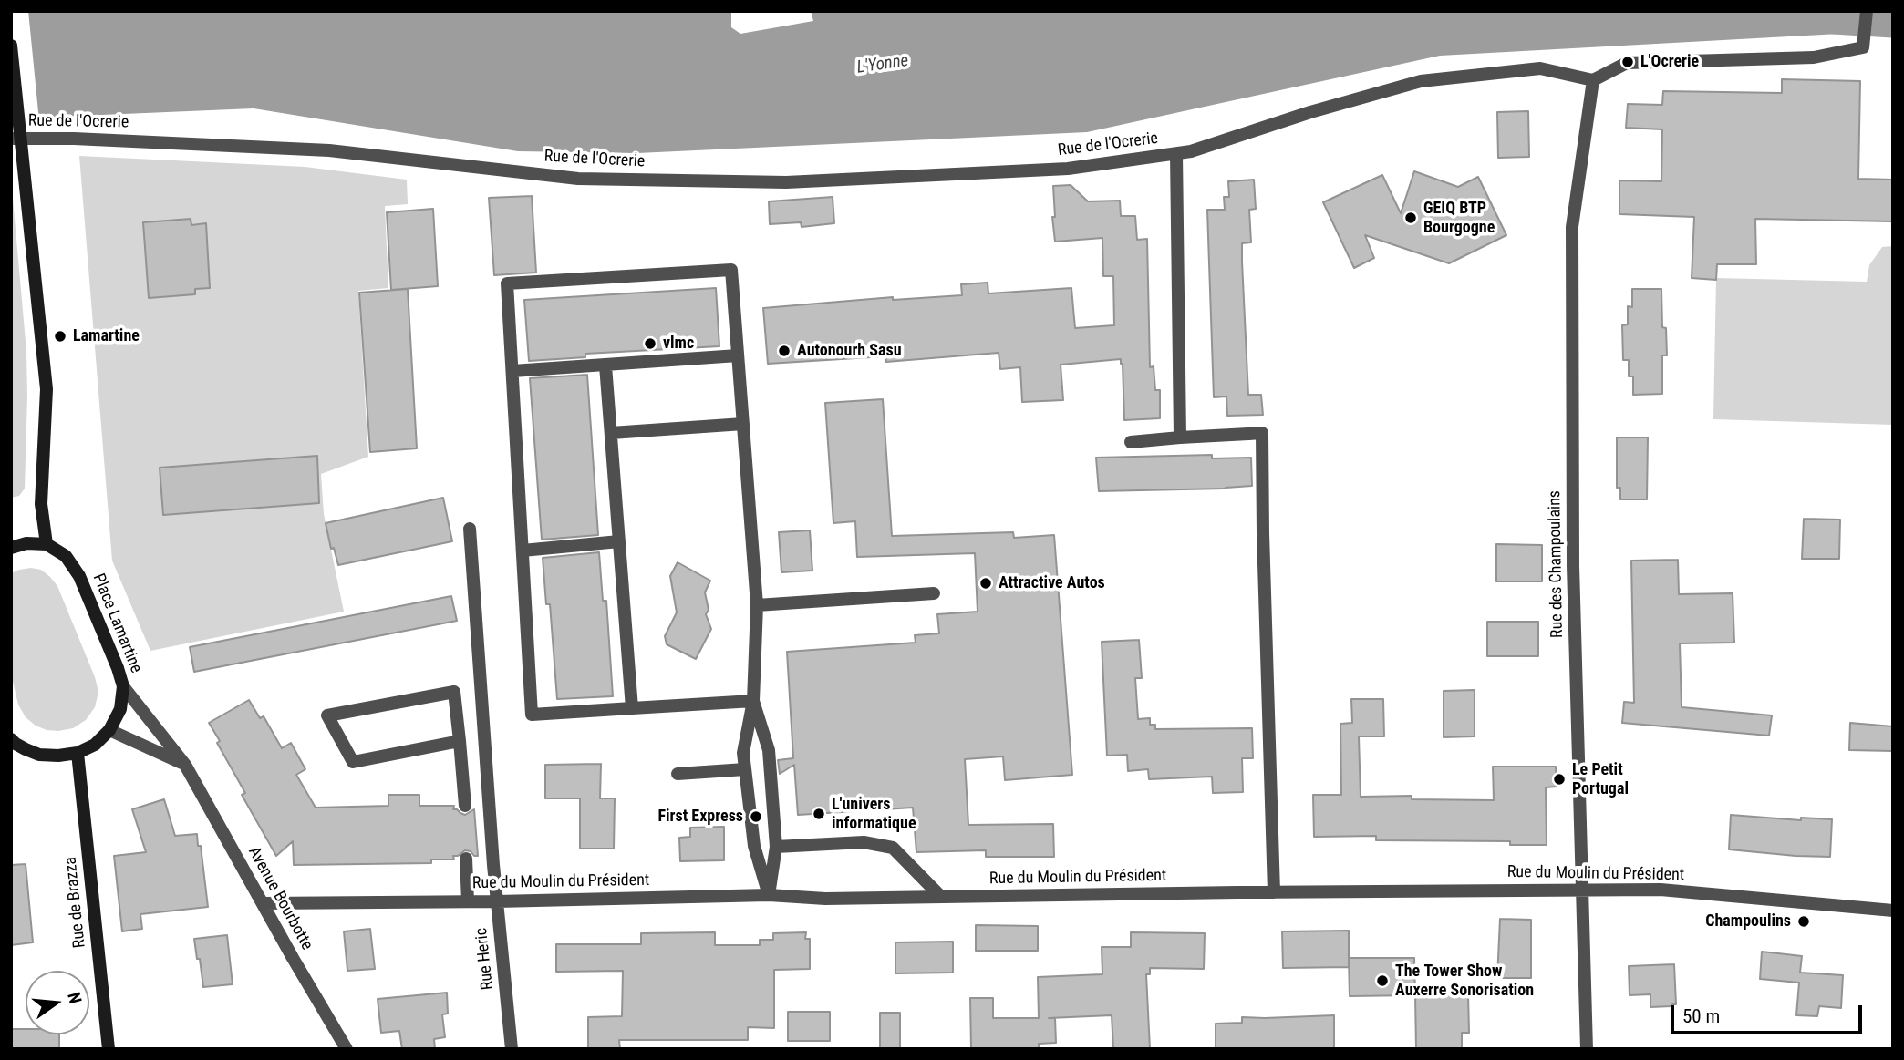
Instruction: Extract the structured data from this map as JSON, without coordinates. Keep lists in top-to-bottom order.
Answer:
{
  "streets": {
    "main road": ["Place Lamartine", "Rue de Brazza"],
    "street": [
      "Rue de l'Ocrerie",
      "Rue des Champoulains",
      "Rue du Moulin du Président",
      "Avenue Bourbotte",
      "Rue Heric"
    ]
  },
  "crossings": [
    ["Rue de l'Ocrerie", "Rue des Champoulains"],
    ["Rue des Champoulains", "Rue du Moulin du Président"],
    ["Place Lamartine", "Avenue Bourbotte"],
    ["Rue du Moulin du Président", "Avenue Bourbotte"],
    ["Rue du Moulin du Président", "Rue Heric"]
  ],
  "water": ["L'Yonne"],
  "places": [
    "L'Ocrerie",
    "GEIQ BTP Bourgogne",
    "Lamartine",
    "vlmc",
    "Autonourh Sasu",
    "Attractive Autos",
    "Le Petit Portugal",
    "L'univers informatique",
    "First Express",
    "Champoulins",
    "The Tower Show Auxerre Sonorisation"
  ],
  "scale_bar": "50 m",
  "north": "right"
}
